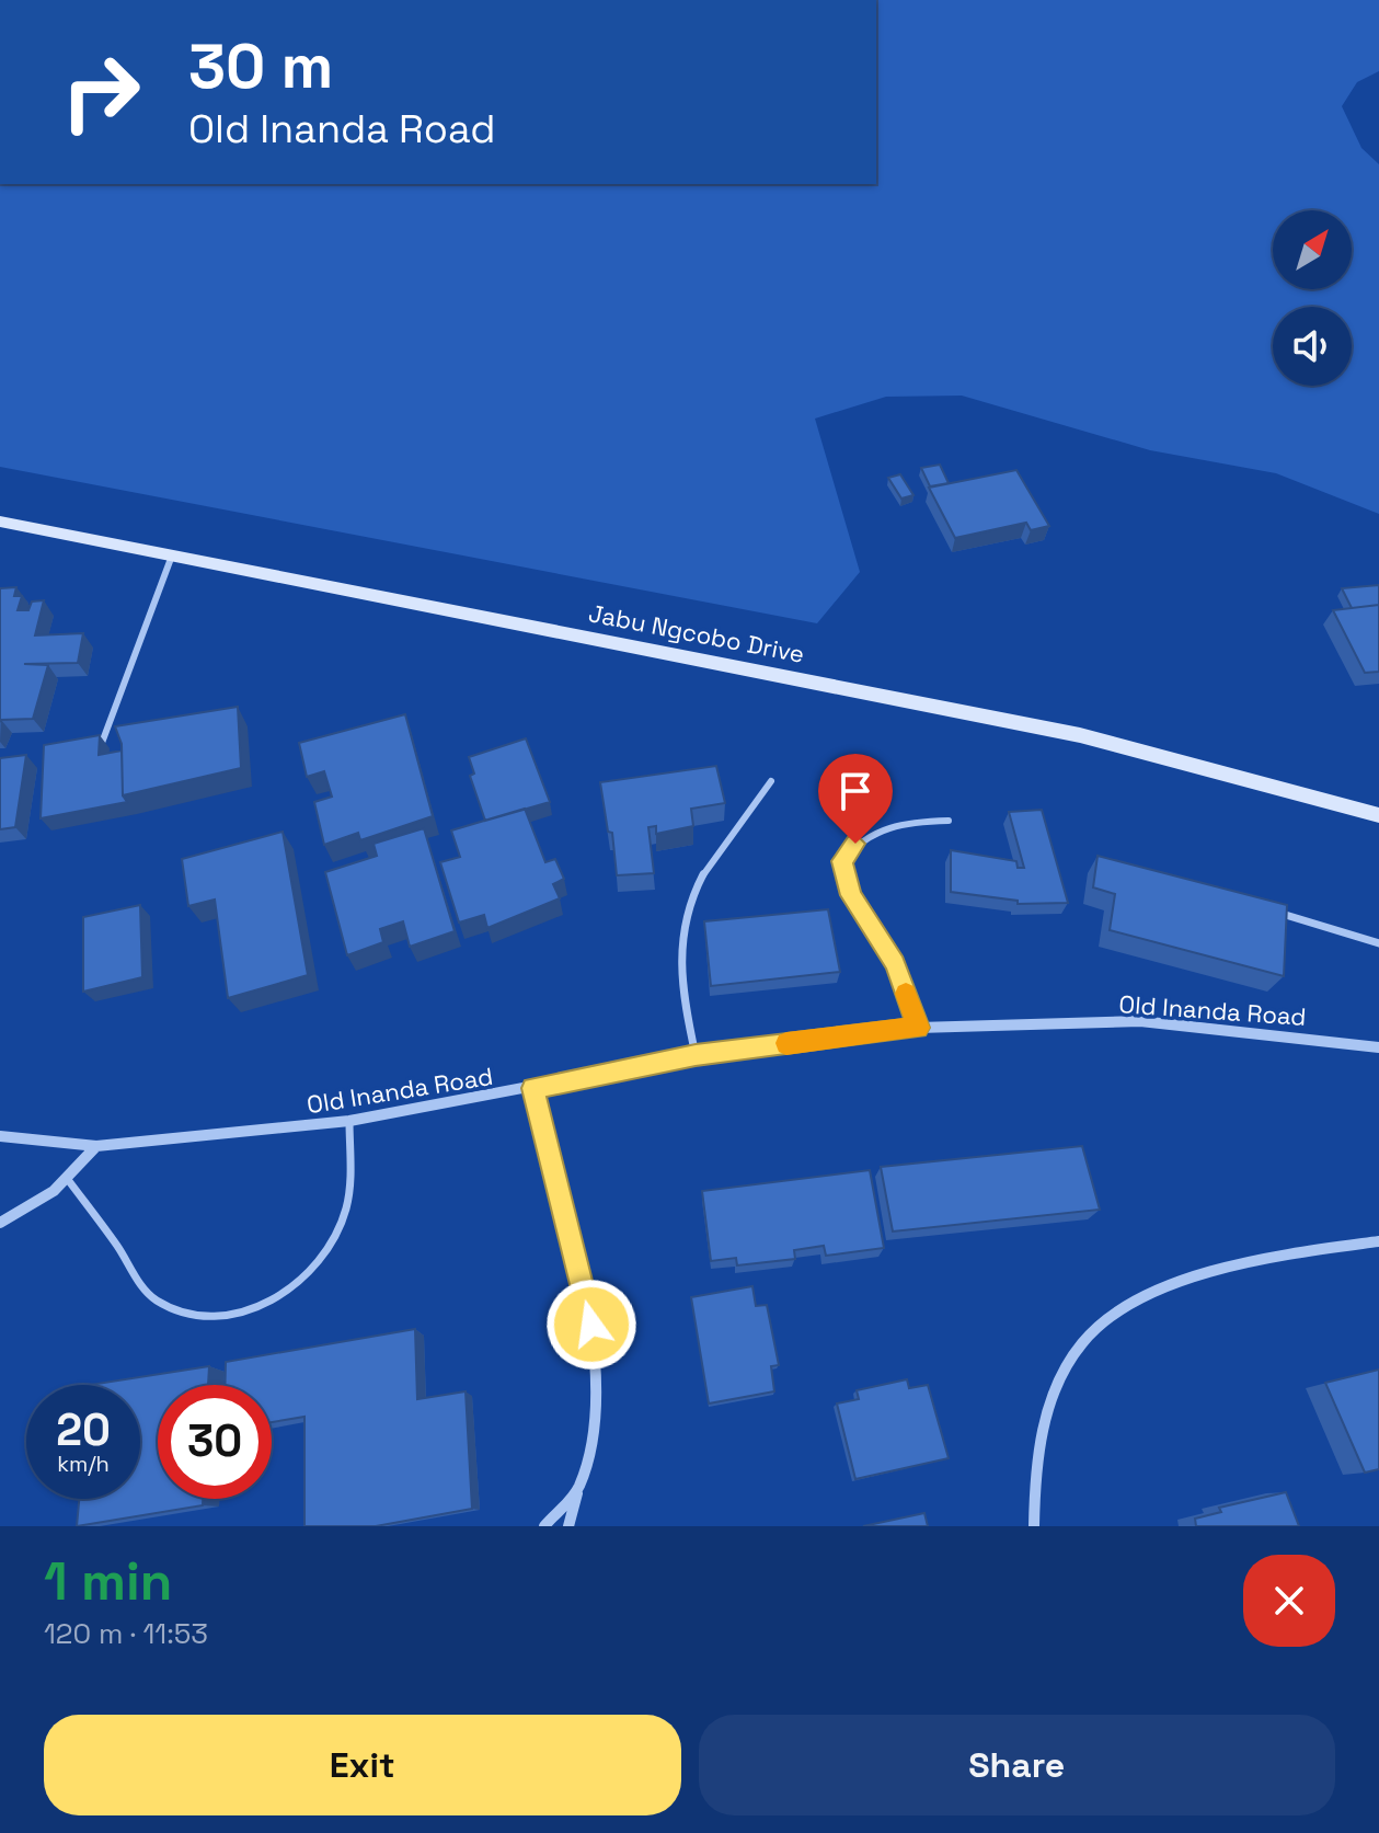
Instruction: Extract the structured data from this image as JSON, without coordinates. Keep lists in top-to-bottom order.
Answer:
{
  "streets": {
    "main road": ["Jabu Ngcobo Drive"],
    "street": ["Old Inanda Road"]
  },
  "north": "top right",
  "page": {
    "turn": ["30 m", "Old Inanda Road"],
    "speed": "20 km/h",
    "limit": "30",
    "heading": ["1 min", "120 m · 11:53"],
    "buttons": ["Exit", "Share"]
  }
}
